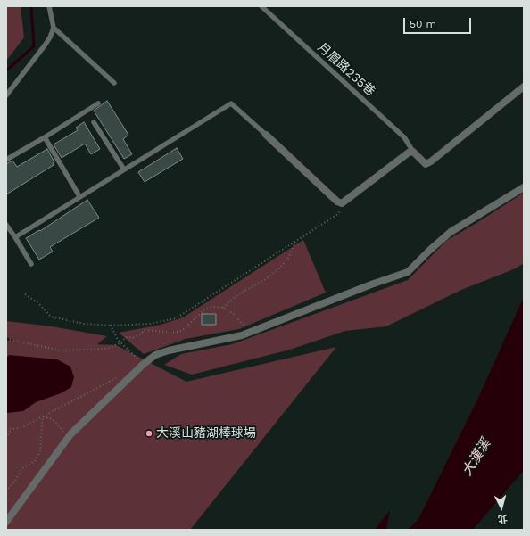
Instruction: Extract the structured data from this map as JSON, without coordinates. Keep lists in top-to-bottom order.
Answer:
{
  "streets": {
    "lane": ["月眉路235巷"]
  },
  "water": ["大漢溪"],
  "places": ["大溪山豬湖棒球場"],
  "scale_bar": "50 m",
  "north": "bottom"
}
